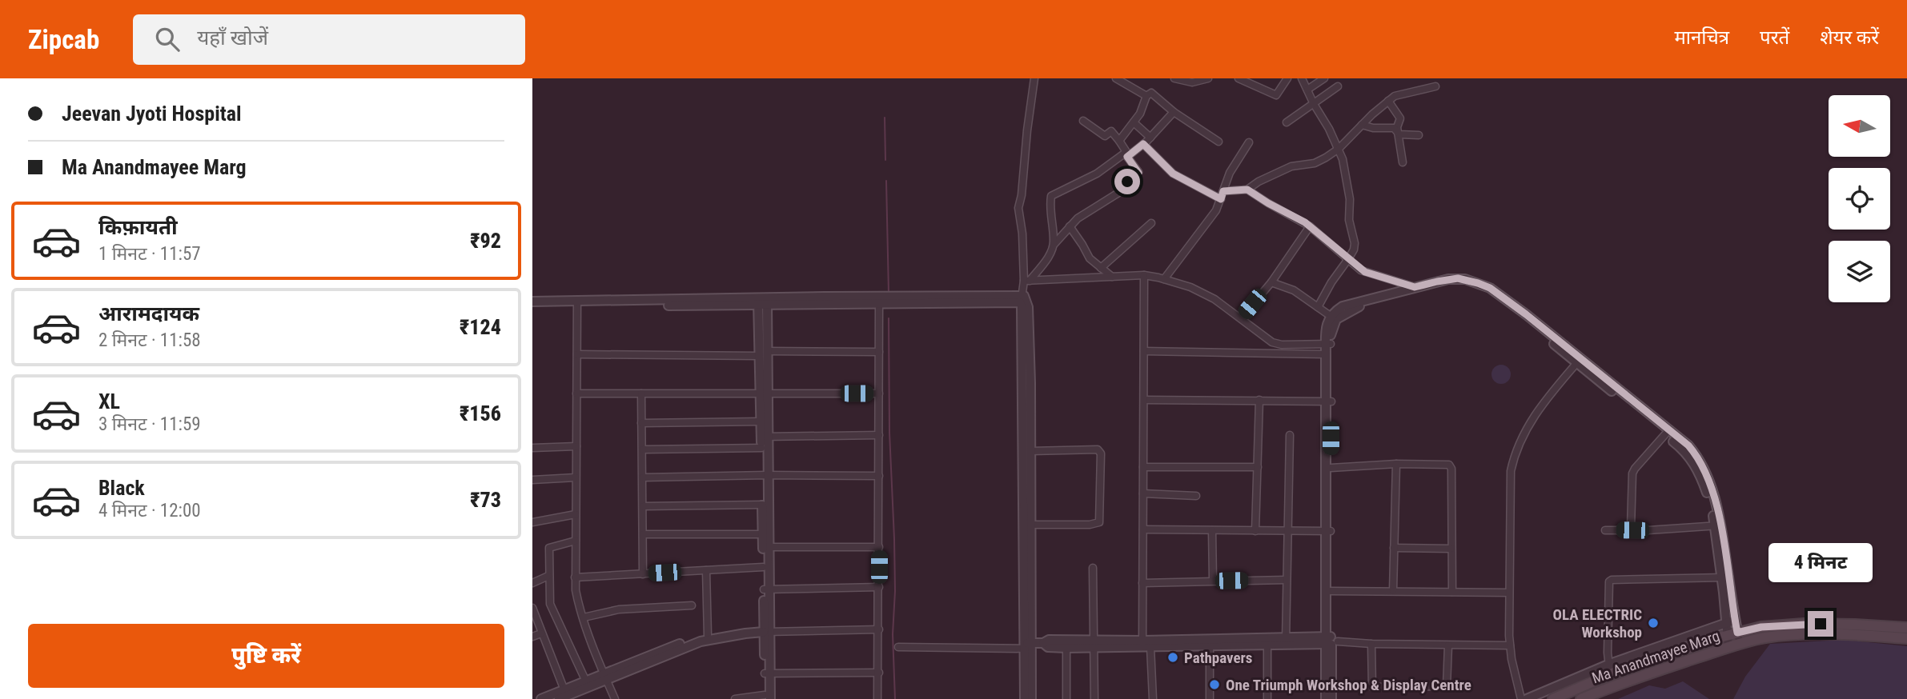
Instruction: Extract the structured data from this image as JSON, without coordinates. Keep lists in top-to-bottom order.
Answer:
{
  "streets": {
    "main road": ["Ma Anandmayee Marg"]
  },
  "places": ["OLA ELECTRIC Workshop", "Pathpavers", "One Triumph Workshop & Display Centre"],
  "north": "left",
  "page": {
    "header": "Zipcab",
    "search": "यहाँ खोजें",
    "nav": ["मानचित्र", "परतें", "शेयर करें"],
    "banner": ["Jeevan Jyoti Hospital", "Ma Anandmayee Marg"],
    "list": [
      {
        "name": "किफ़ायती",
        "note": "1 मिनट · 11:57",
        "value": "₹92"
      },
      {
        "name": "आरामदायक",
        "note": "2 मिनट · 11:58",
        "value": "₹124"
      },
      {
        "name": "XL",
        "note": "3 मिनट · 11:59",
        "value": "₹156"
      },
      {
        "name": "Black",
        "note": "4 मिनट · 12:00",
        "value": "₹73"
      }
    ],
    "bubble": "4 मिनट",
    "buttons": "पुष्टि करें"
  }
}
